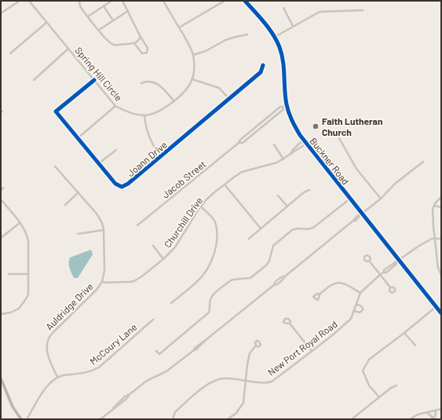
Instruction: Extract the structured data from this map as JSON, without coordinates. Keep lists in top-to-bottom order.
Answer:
{
  "streets": {
    "street": [
      "Spring Hill Circle",
      "Joann Drive",
      "Buckner Road",
      "Jacob Street",
      "Churchill Drive",
      "Auldridge Drive",
      "McCoury Lane",
      "New Port Royal Road"
    ]
  },
  "crossings": [
    ["Spring Hill Circle", "Joann Drive"],
    ["Buckner Road", "Jacob Street"],
    ["Buckner Road", "Churchill Drive"],
    ["Buckner Road", "New Port Royal Road"],
    ["Churchill Drive", "Auldridge Drive"],
    ["Auldridge Drive", "McCoury Lane"]
  ],
  "places": ["Faith Lutheran Church"]
}
